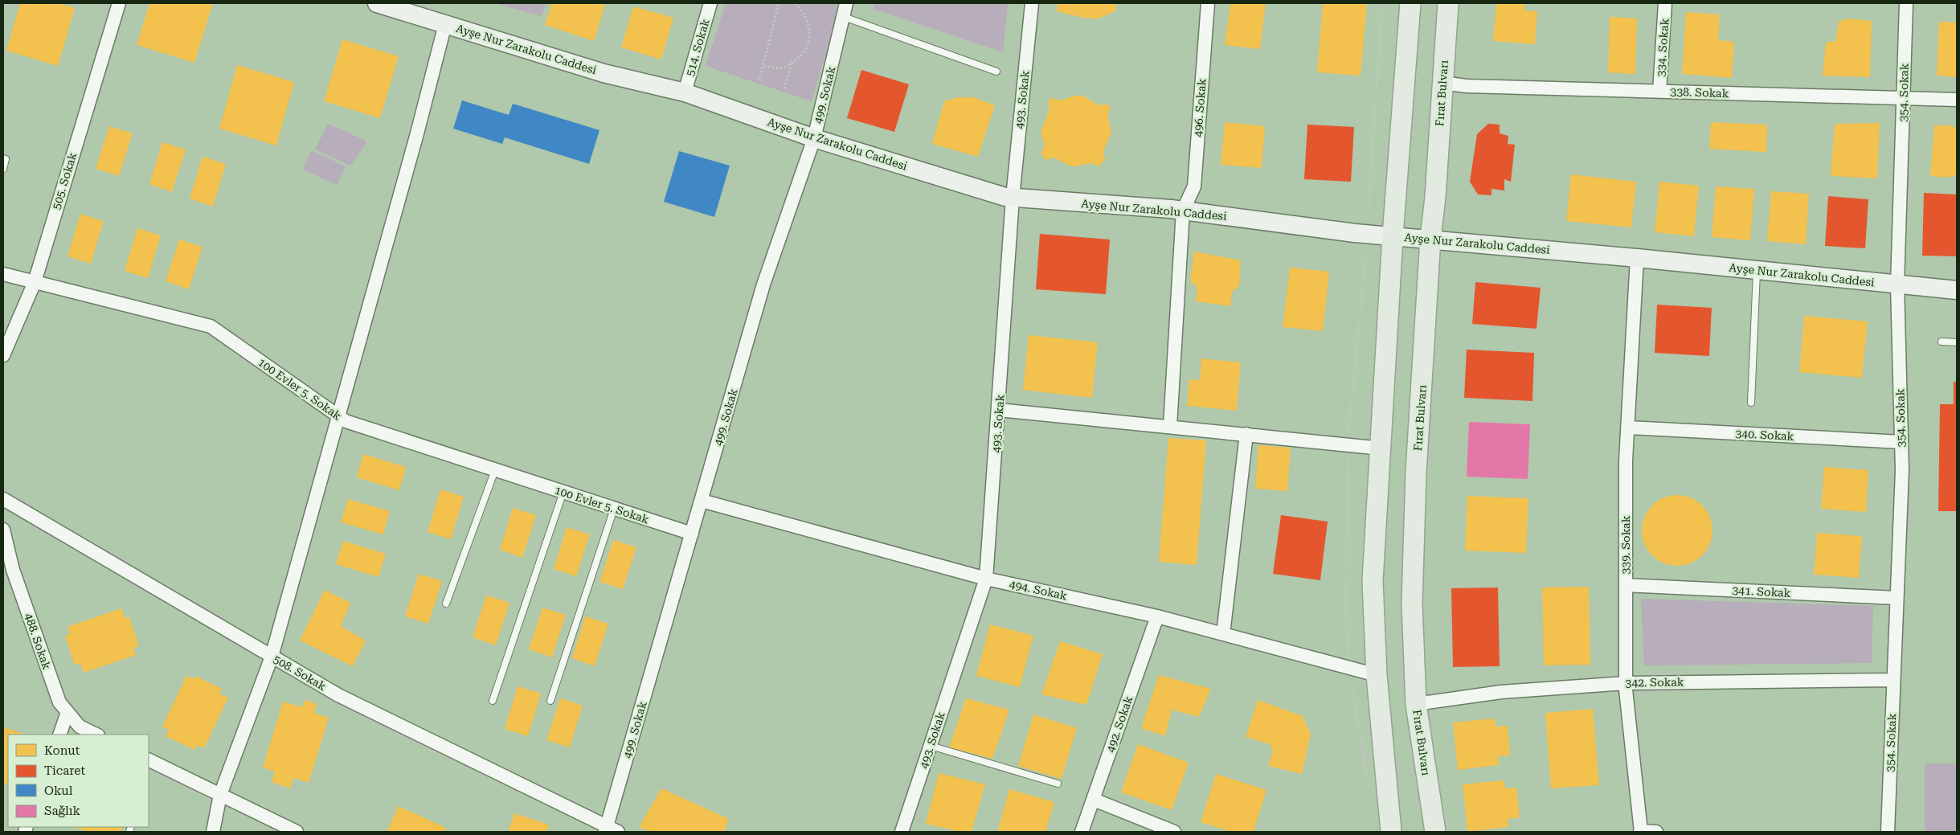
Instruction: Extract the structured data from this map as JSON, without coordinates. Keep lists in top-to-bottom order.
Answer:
{
  "streets": {
    "main road": ["Fırat Bulvarı"],
    "street": [
      "514. Sokak",
      "334. Sokak",
      "Ayşe Nur Zarakolu Caddesi",
      "338. Sokak",
      "354. Sokak",
      "499. Sokak",
      "493. Sokak",
      "496. Sokak",
      "505. Sokak",
      "100 Evler 5. Sokak",
      "340. Sokak",
      "339. Sokak",
      "494. Sokak",
      "341. Sokak",
      "488. Sokak",
      "508. Sokak",
      "342. Sokak",
      "492. Sokak"
    ]
  },
  "crossings": [
    ["514. Sokak", "Ayşe Nur Zarakolu Caddesi"],
    ["334. Sokak", "338. Sokak"],
    ["Ayşe Nur Zarakolu Caddesi", "354. Sokak"],
    ["Ayşe Nur Zarakolu Caddesi", "Fırat Bulvarı"],
    ["Ayşe Nur Zarakolu Caddesi", "499. Sokak"],
    ["Ayşe Nur Zarakolu Caddesi", "493. Sokak"],
    ["Ayşe Nur Zarakolu Caddesi", "496. Sokak"],
    ["Ayşe Nur Zarakolu Caddesi", "339. Sokak"],
    ["338. Sokak", "354. Sokak"],
    ["338. Sokak", "Fırat Bulvarı"],
    ["354. Sokak", "340. Sokak"],
    ["354. Sokak", "341. Sokak"],
    ["354. Sokak", "342. Sokak"],
    ["Fırat Bulvarı", "342. Sokak"],
    ["499. Sokak", "100 Evler 5. Sokak"],
    ["499. Sokak", "494. Sokak"],
    ["499. Sokak", "508. Sokak"],
    ["493. Sokak", "494. Sokak"],
    ["505. Sokak", "100 Evler 5. Sokak"],
    ["340. Sokak", "339. Sokak"],
    ["339. Sokak", "341. Sokak"],
    ["339. Sokak", "342. Sokak"],
    ["494. Sokak", "492. Sokak"]
  ],
  "legend": [
    "Konut",
    "Ticaret",
    "Okul",
    "Sağlık"
  ]
}
